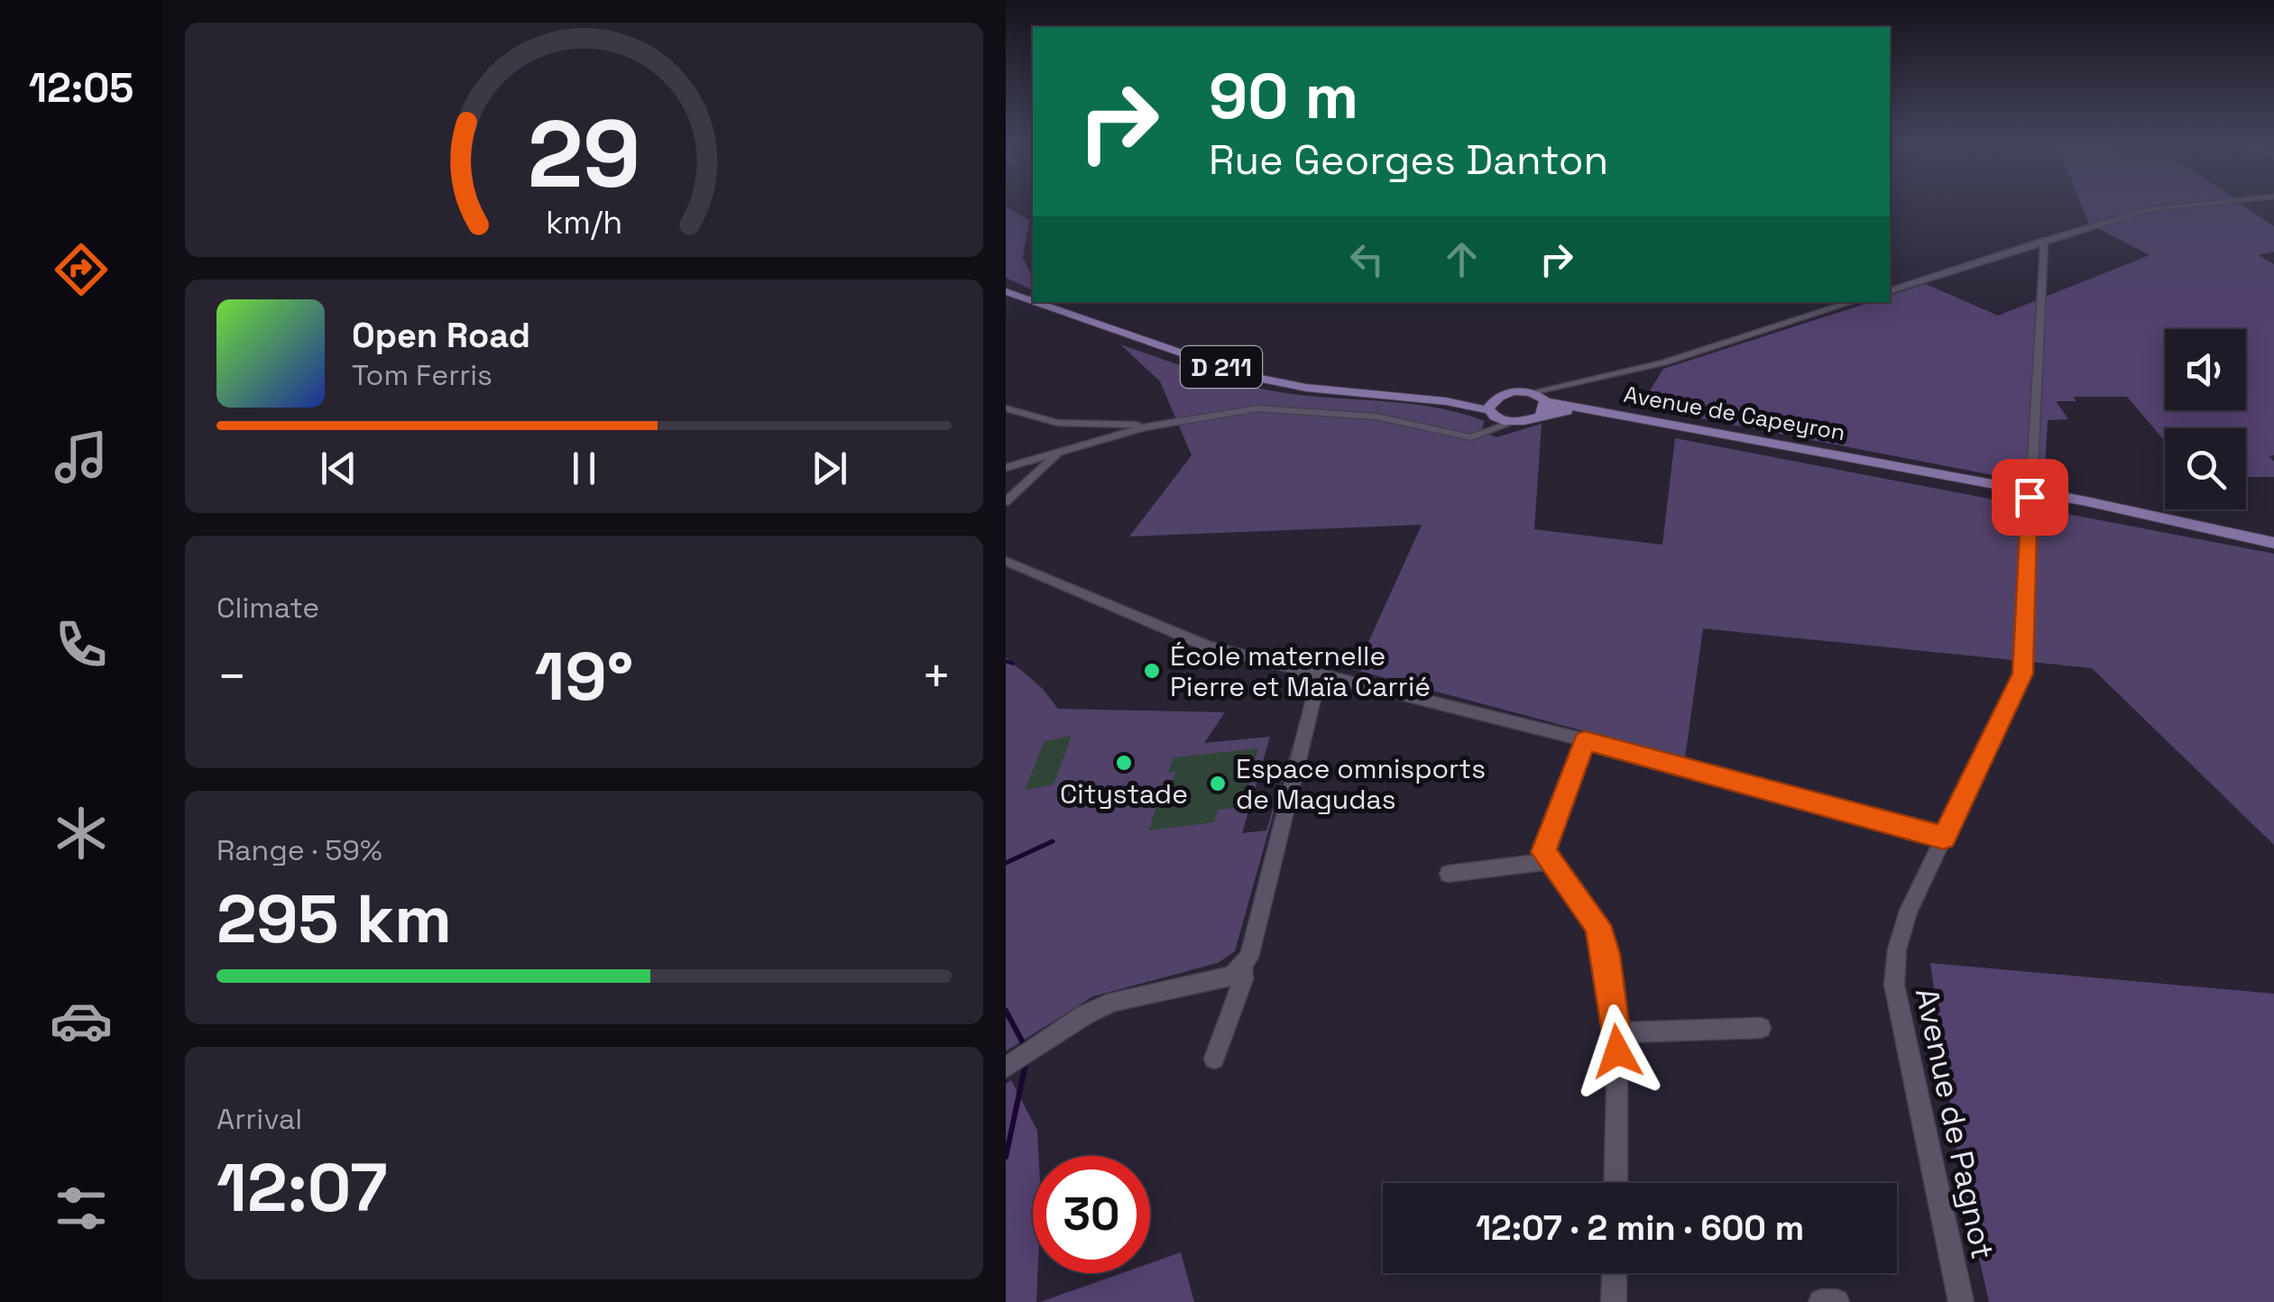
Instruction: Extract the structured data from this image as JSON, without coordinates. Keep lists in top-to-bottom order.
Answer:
{
  "streets": {
    "main road": ["D 211", "Avenue de Capeyron"],
    "street": ["Avenue de Pagnot"]
  },
  "crossings": [
    ["Avenue de Capeyron", "Avenue de Pagnot"]
  ],
  "places": ["École maternelle Pierre et Maïa Carrié", "Citystade", "Espace omnisports de Magudas"],
  "page": {
    "tabs": "12:05",
    "turn": ["90 m", "Rue Georges Danton"],
    "song": ["Open Road", "Tom Ferris"],
    "tile": [
      "Climate",
      ["Range · 59%", "295 km"],
      ["Arrival", "12:07"]
    ],
    "heat": ["−", "19°", "+"],
    "limit": "30",
    "trip": "12:07 · 2 min · 600 m",
    "gauge": ["29", "km/h"]
  }
}
